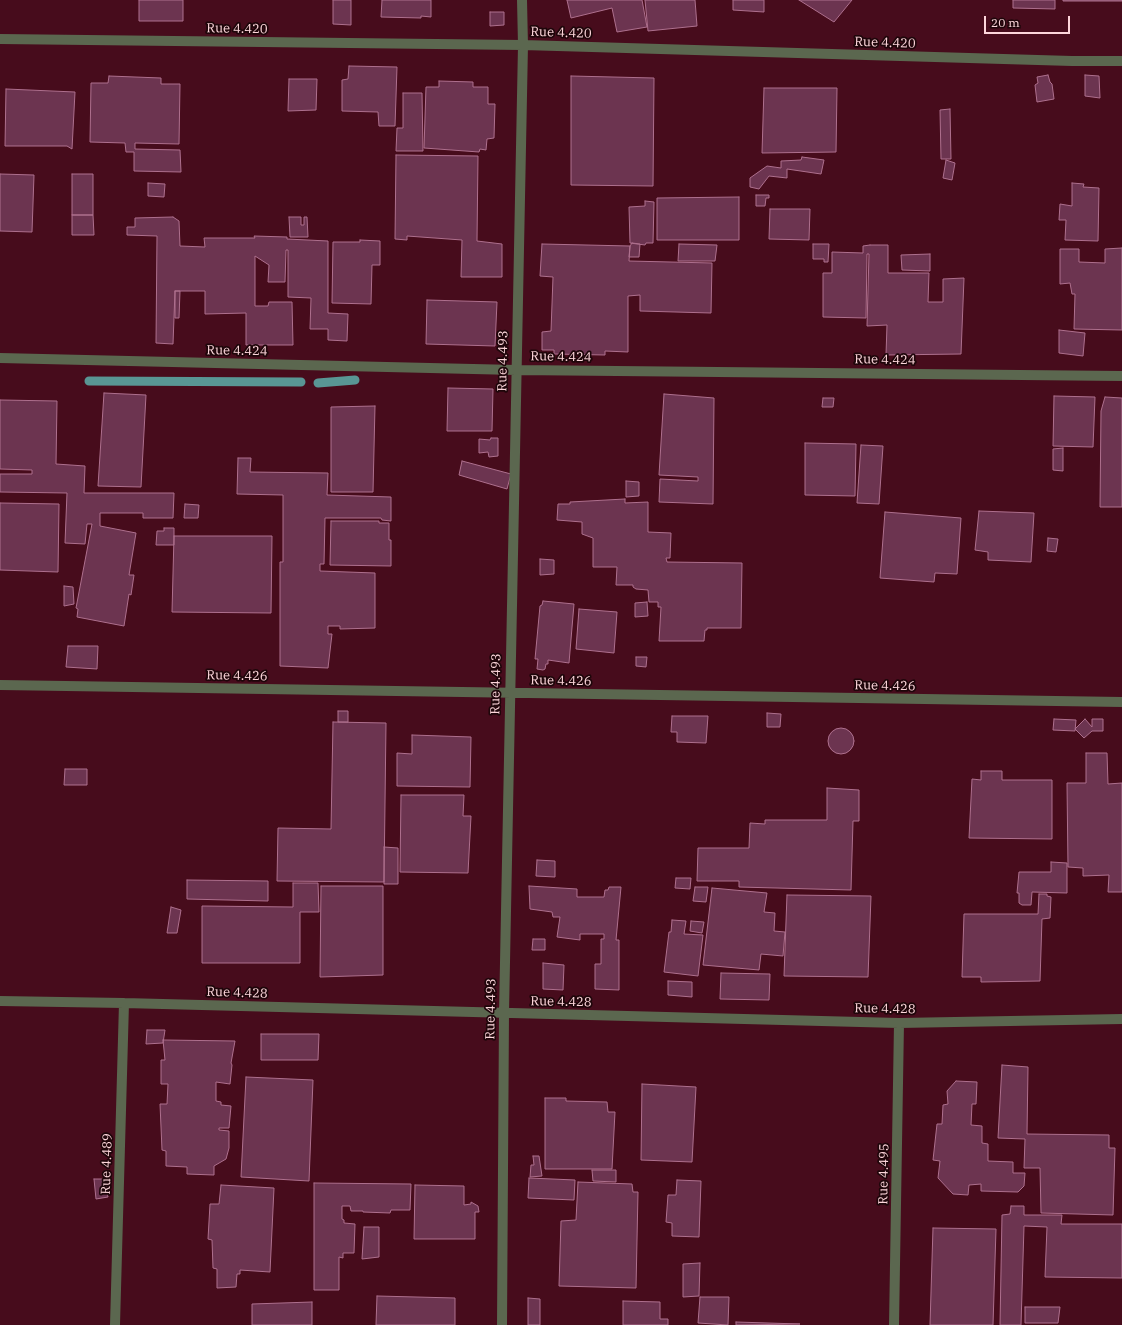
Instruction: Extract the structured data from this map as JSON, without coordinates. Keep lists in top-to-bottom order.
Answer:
{
  "streets": {
    "street": [
      "Rue 4.420",
      "Rue 4.424",
      "Rue 4.493",
      "Rue 4.426",
      "Rue 4.428",
      "Rue 4.489",
      "Rue 4.495"
    ]
  },
  "crossings": [
    ["Rue 4.420", "Rue 4.493"],
    ["Rue 4.424", "Rue 4.493"],
    ["Rue 4.493", "Rue 4.426"],
    ["Rue 4.493", "Rue 4.428"],
    ["Rue 4.428", "Rue 4.489"],
    ["Rue 4.428", "Rue 4.495"]
  ],
  "scale_bar": "20 m"
}
